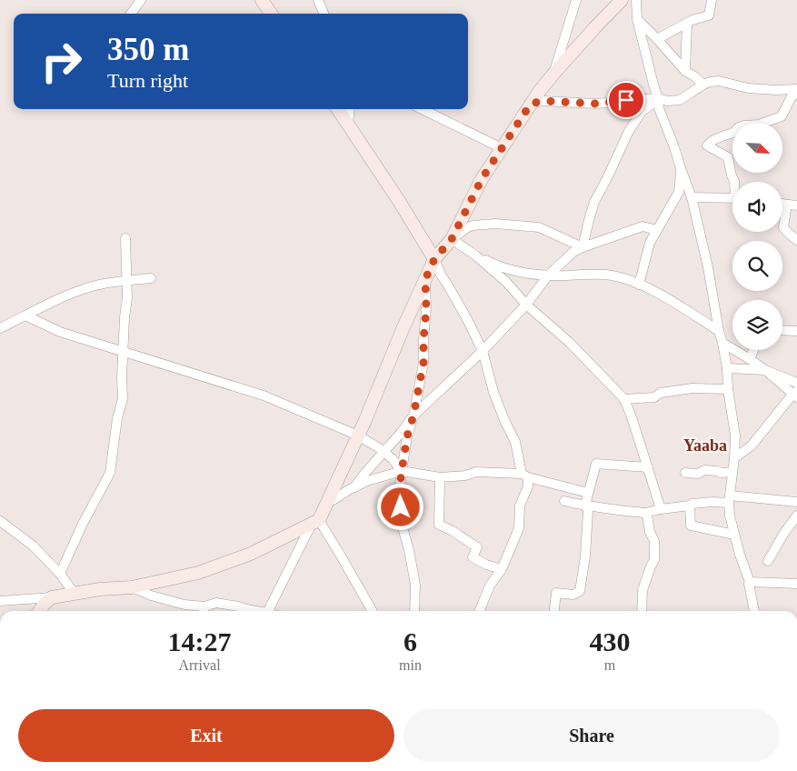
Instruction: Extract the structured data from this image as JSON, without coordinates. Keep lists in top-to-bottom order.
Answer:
{
  "districts": ["Yaaba"],
  "north": "bottom right",
  "page": {
    "turn": ["350 m", "Turn right"],
    "eta": [
      "14:27",
      "Arrival",
      "6",
      "min",
      "430",
      "m"
    ],
    "buttons": ["Exit", "Share"]
  }
}
